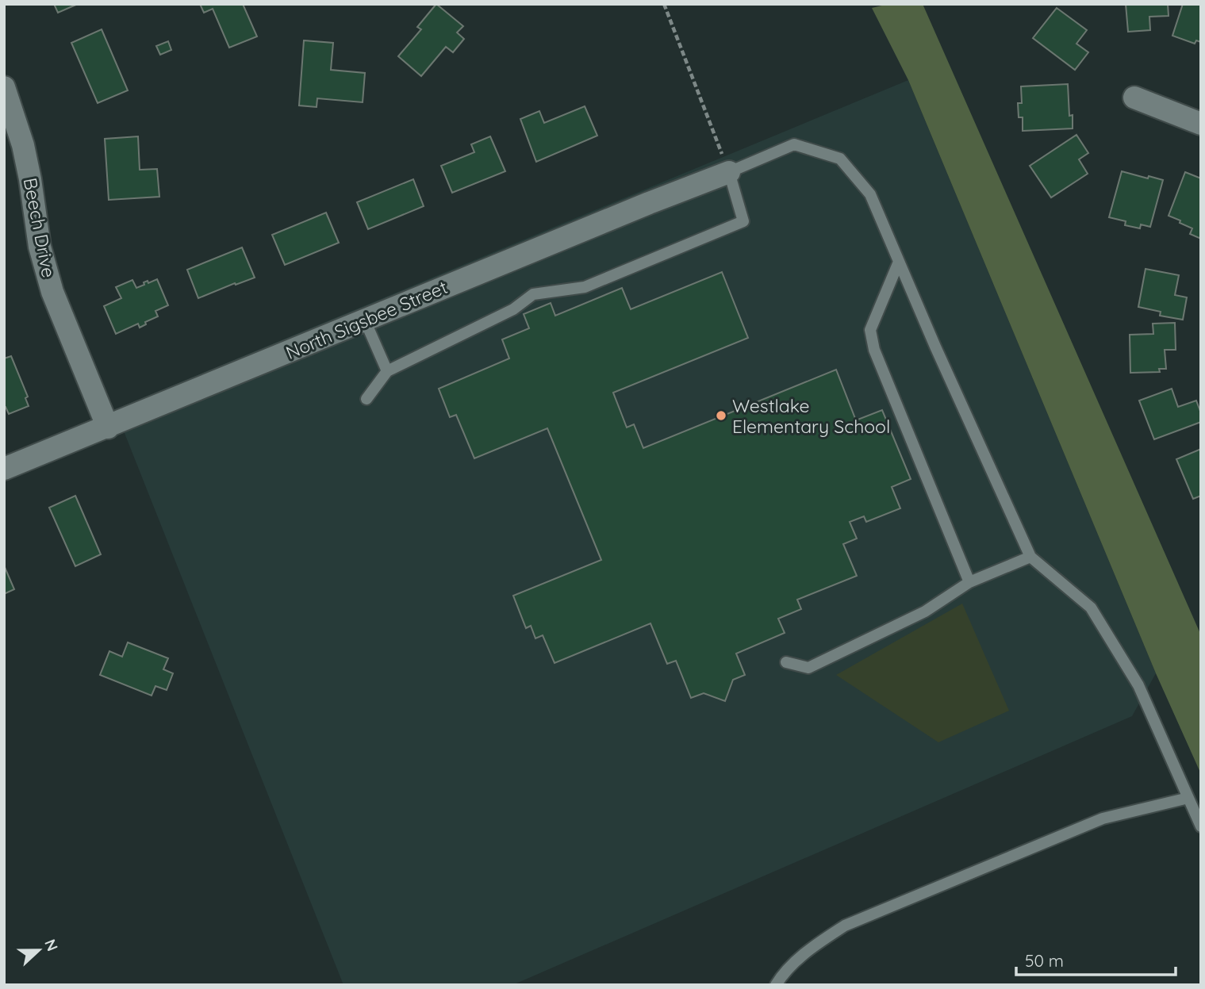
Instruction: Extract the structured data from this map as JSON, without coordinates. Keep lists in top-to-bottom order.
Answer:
{
  "streets": {
    "street": ["Beech Drive", "North Sigsbee Street"]
  },
  "crossings": [
    ["Beech Drive", "North Sigsbee Street"]
  ],
  "places": ["Westlake Elementary School"],
  "scale_bar": "50 m",
  "north": "right"
}
